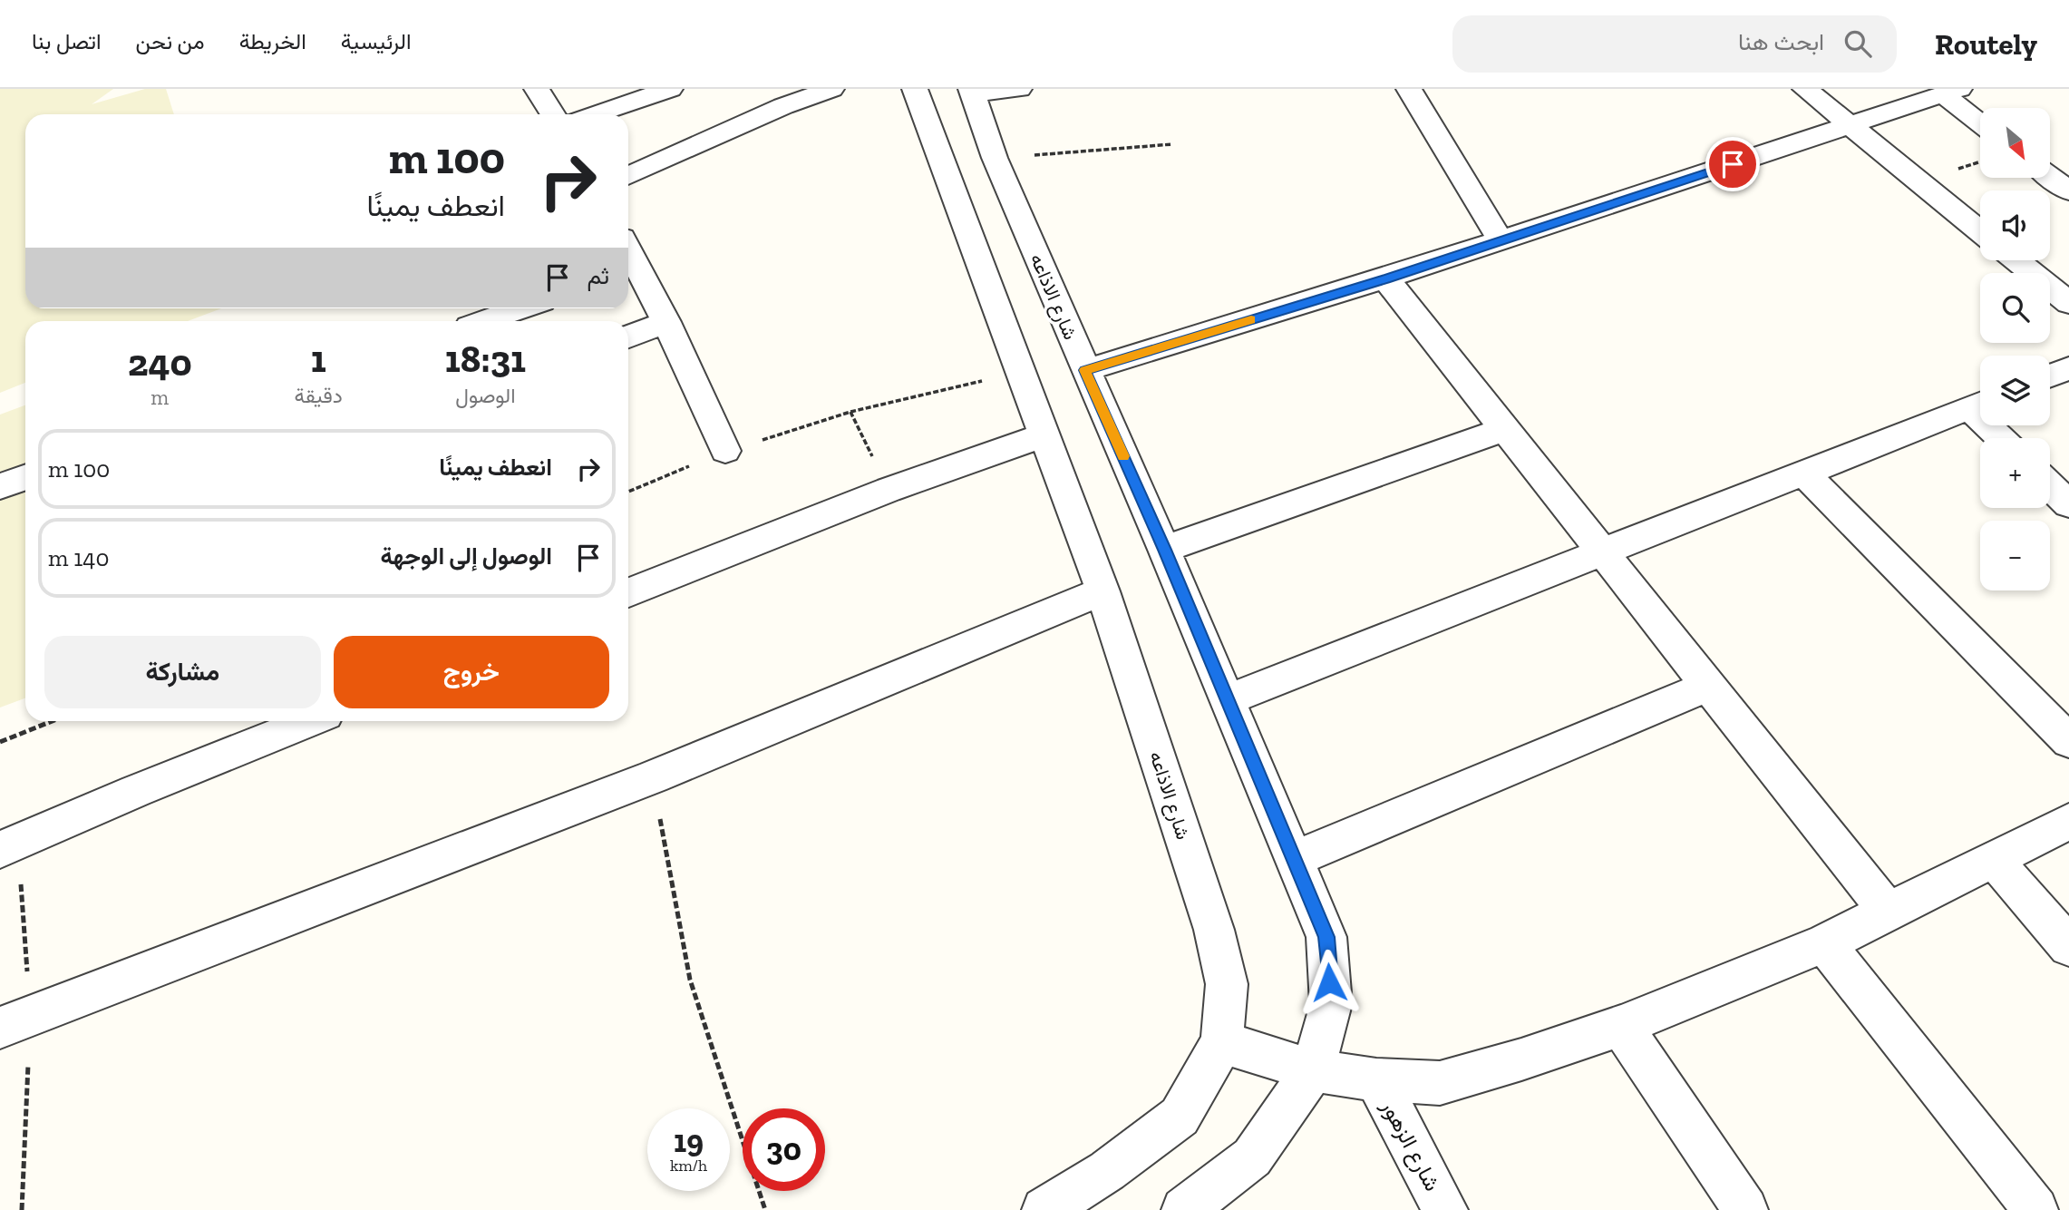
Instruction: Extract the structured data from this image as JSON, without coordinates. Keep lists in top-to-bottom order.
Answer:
{
  "streets": {
    "street": ["شارع الاذاعه", "شارع الزهور"]
  },
  "north": "bottom right",
  "page": {
    "header": "Routely",
    "search": "ابحث هنا",
    "nav": [
      "الرئيسية",
      "الخريطة",
      "من نحن",
      "اتصل بنا"
    ],
    "map_buttons": ["+", "−"],
    "turn": ["100 m", "انعطف يمينًا"],
    "then": "ثم",
    "eta": [
      "18:31",
      "الوصول",
      "1",
      "دقيقة",
      "240",
      "m"
    ],
    "list": [
      {
        "name": "انعطف يمينًا",
        "value": "100 m"
      },
      {
        "name": "الوصول إلى الوجهة",
        "value": "140 m"
      }
    ],
    "buttons": ["خروج", "مشاركة"],
    "speed": "19 km/h",
    "limit": "30"
  }
}
